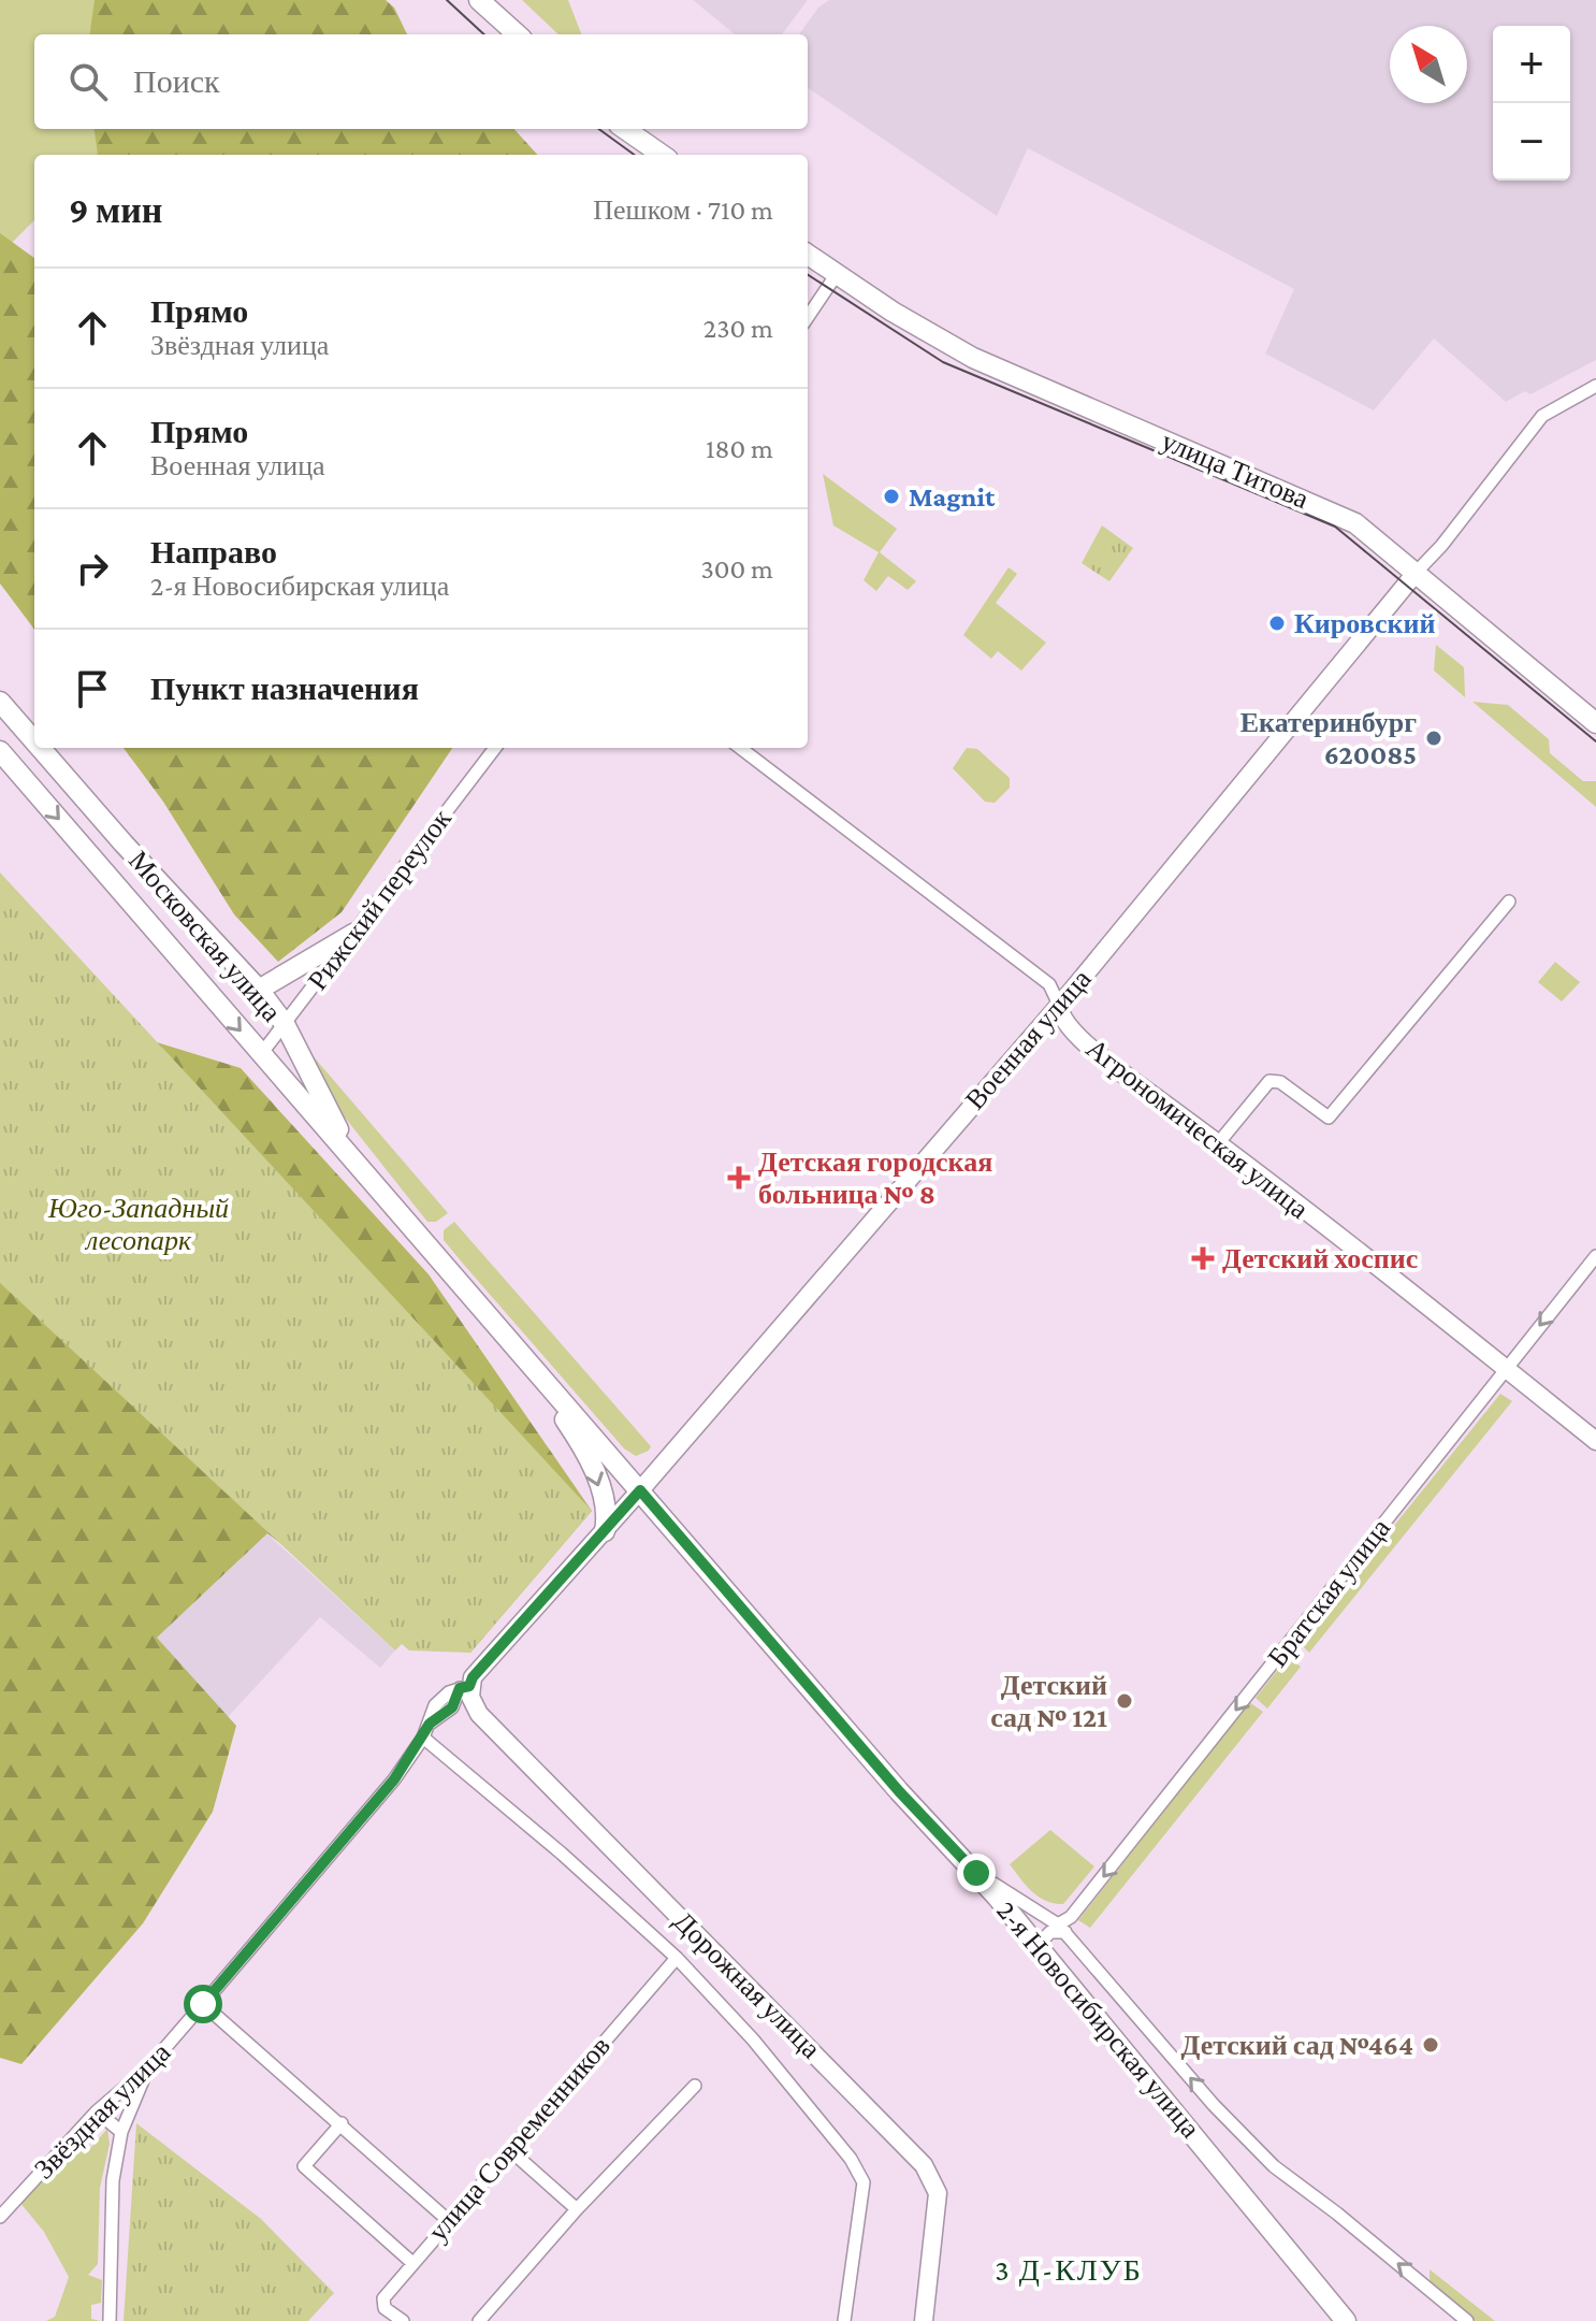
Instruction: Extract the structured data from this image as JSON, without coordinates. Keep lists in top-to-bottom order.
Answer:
{
  "streets": {
    "main road": ["улица Титова", "Московская улица", "2-я Новосибирская улица"],
    "street": [
      "Рижский переулок",
      "Военная улица",
      "Агрономическая улица",
      "Братская улица",
      "Дорожная улица",
      "Звёздная улица",
      "улица Современников"
    ]
  },
  "crossings": [
    ["улица Титова", "Военная улица"],
    ["Рижский переулок", "Московская улица"],
    ["Московская улица", "Военная улица"],
    ["Московская улица", "2-я Новосибирская улица"],
    ["Военная улица", "Агрономическая улица"],
    ["Военная улица", "Дорожная улица"],
    ["Военная улица", "2-я Новосибирская улица"],
    ["Военная улица", "Звёздная улица"],
    ["Агрономическая улица", "Братская улица"],
    ["Братская улица", "2-я Новосибирская улица"]
  ],
  "one_way": ["Братская улица"],
  "districts": ["3 Д-КЛУБ"],
  "parks": ["Юго-Западный лесопарк"],
  "places": {
    "other": [
      "Magnit",
      "Кировский",
      "Екатеринбург 620085",
      "Детский сад № 121",
      "Детский сад №464"
    ],
    "health": ["Детская городская больница № 8", "Детский хоспис"]
  },
  "north": "top left",
  "page": {
    "map_buttons": ["+", "−"],
    "search": "Поиск",
    "heading": ["9 мин", "Пешком · 710 m"],
    "list": [
      ["Прямо", "Звёздная улица", "230 m"],
      ["Прямо", "Военная улица", "180 m"],
      ["Направо", "2-я Новосибирская улица", "300 m"],
      "Пункт назначения"
    ]
  }
}
